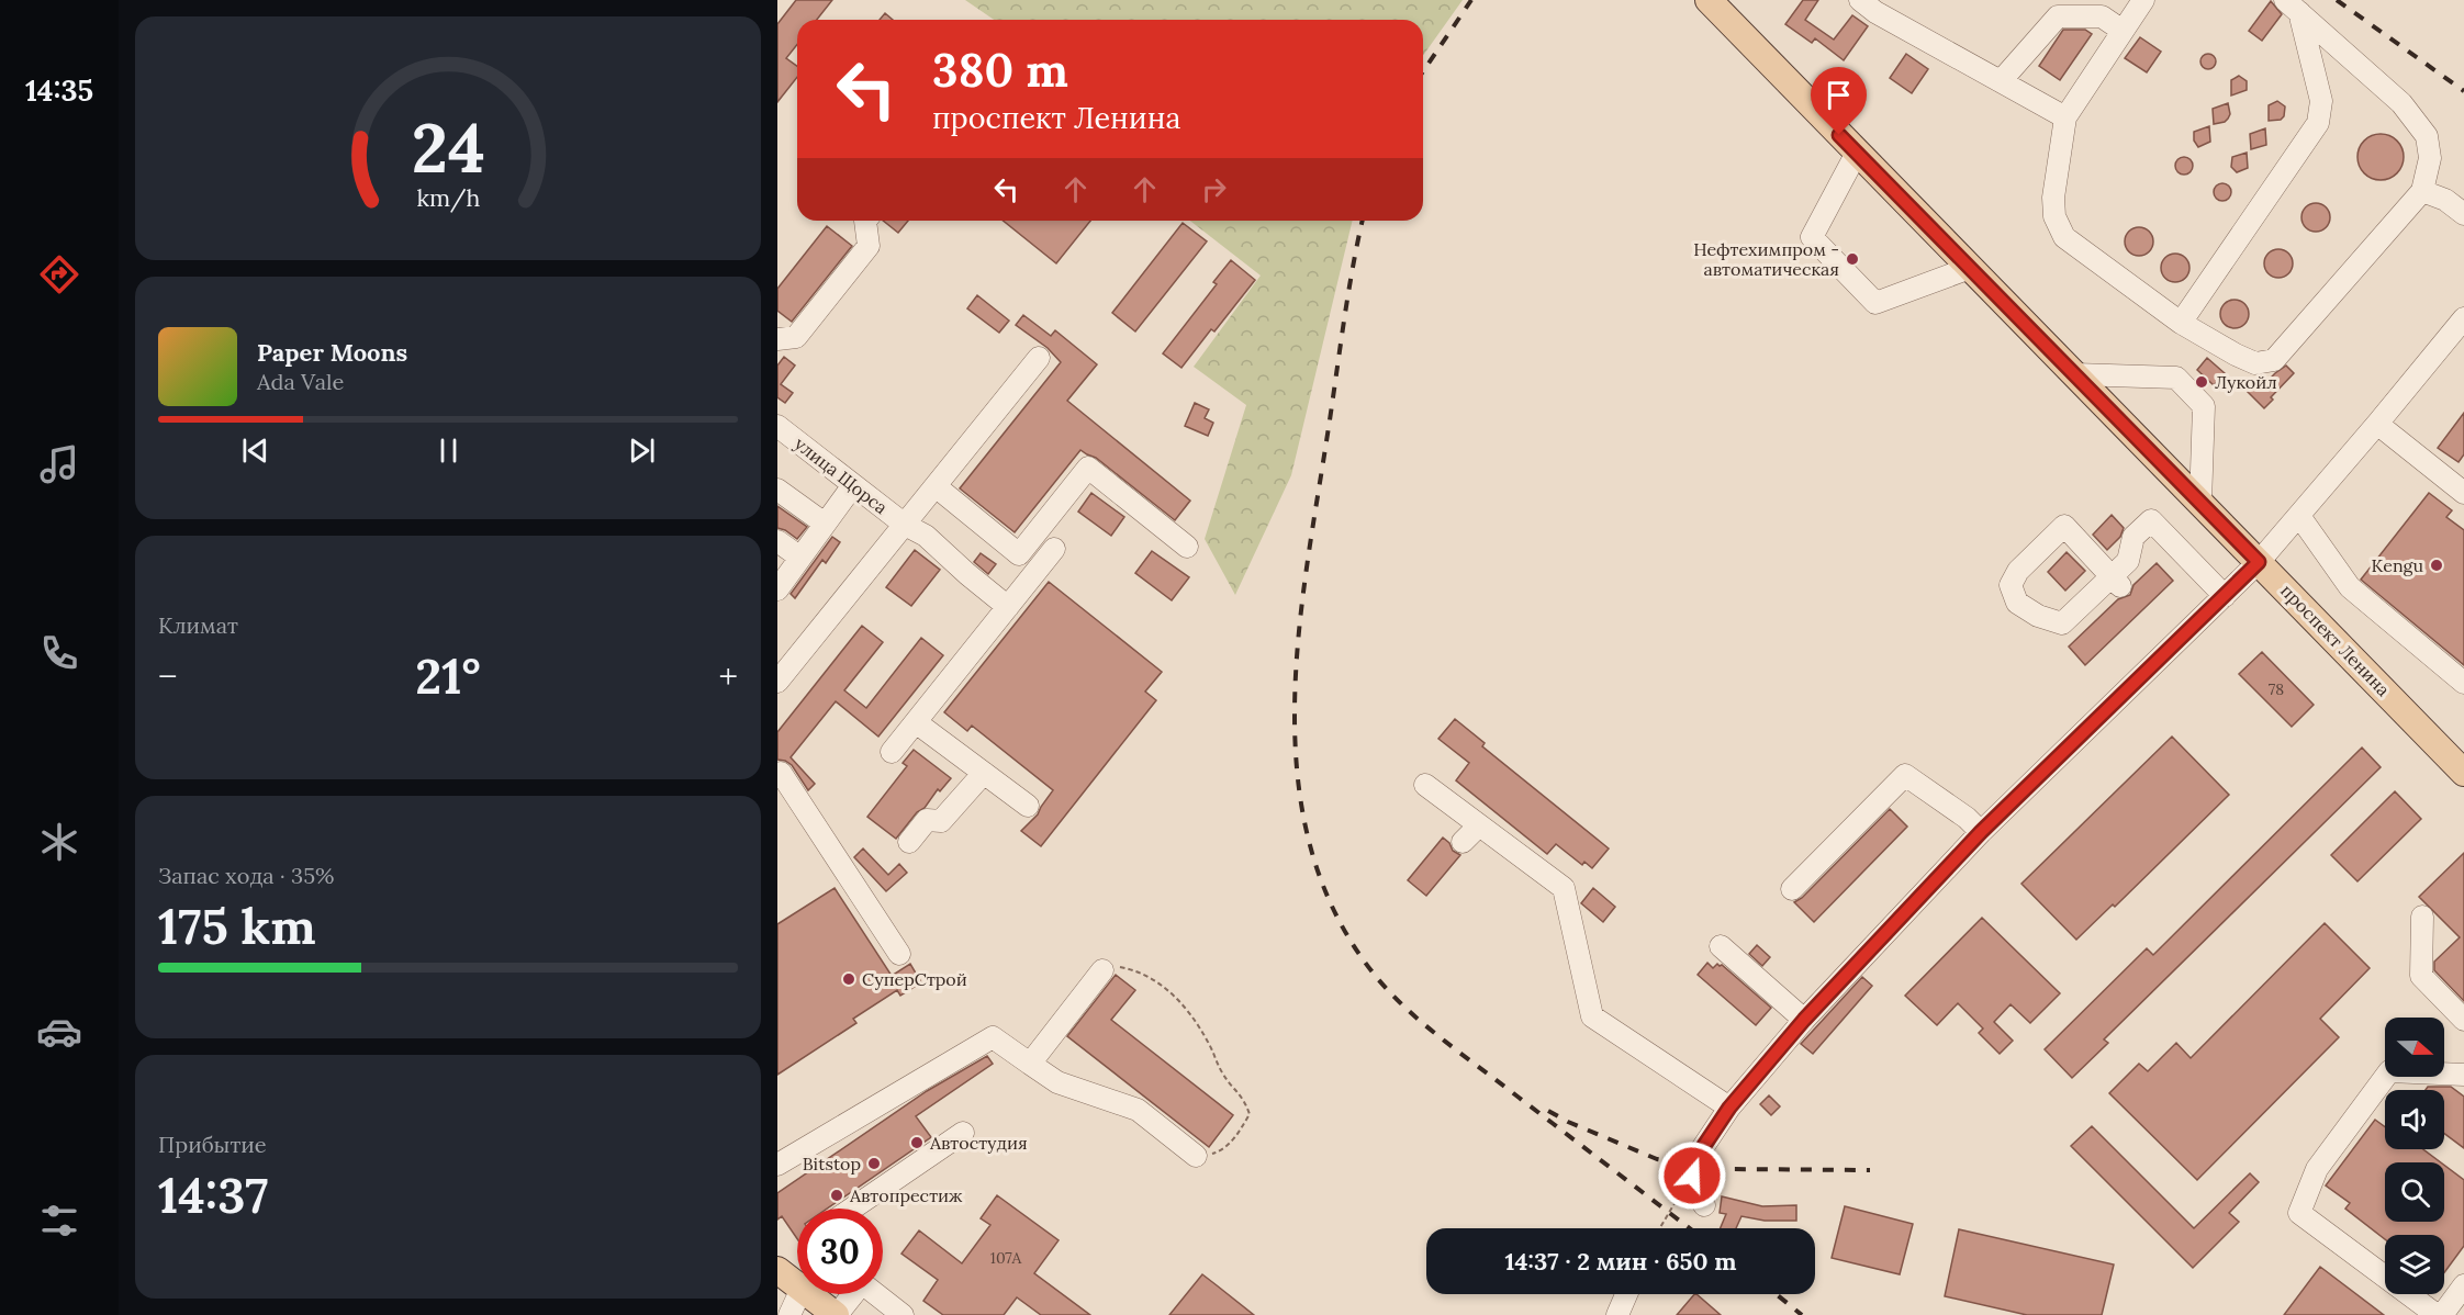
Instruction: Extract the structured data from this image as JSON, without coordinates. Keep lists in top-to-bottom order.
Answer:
{
  "streets": {
    "main road": ["проспект Ленина"],
    "street": ["улица Щорса"]
  },
  "places": [
    "Нефтехимпром - автоматическая",
    "Лукойл",
    "Kengu",
    "СуперСтрой",
    "Автостудия",
    "Bitstop",
    "Автопрестиж"
  ],
  "house_numbers": ["78", "107А"],
  "north": "right",
  "page": {
    "tabs": "14:35",
    "turn": ["380 m", "проспект Ленина"],
    "song": ["Paper Moons", "Ada Vale"],
    "tile": [
      "Климат",
      ["Запас хода · 35%", "175 km"],
      ["Прибытие", "14:37"]
    ],
    "heat": ["−", "21°", "+"],
    "limit": "30",
    "trip": "14:37 · 2 мин · 650 m",
    "gauge": ["24", "km/h"]
  }
}
